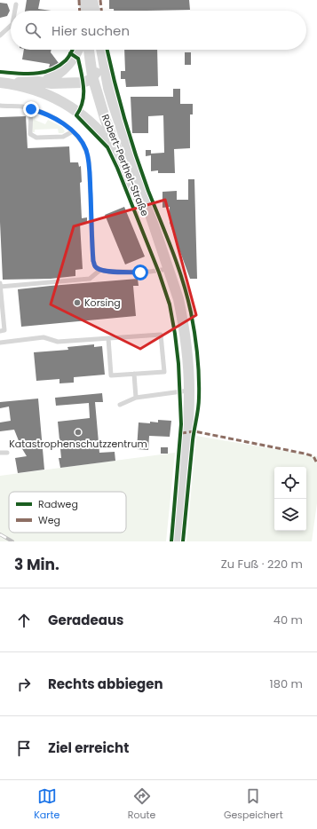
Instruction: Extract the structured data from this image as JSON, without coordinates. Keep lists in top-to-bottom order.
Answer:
{
  "streets": {
    "street": ["Robert-Perthel-Straße"]
  },
  "places": ["Korsing", "Katastrophenschutzzentrum"],
  "legend": ["Radweg", "Weg"],
  "page": {
    "search": "Hier suchen",
    "heading": ["3 Min.", "Zu Fuß · 220 m"],
    "list": [
      ["Geradeaus", "40 m"],
      ["Rechts abbiegen", "180 m"],
      "Ziel erreicht"
    ],
    "nav": ["Karte", "Route", "Gespeichert"]
  }
}
